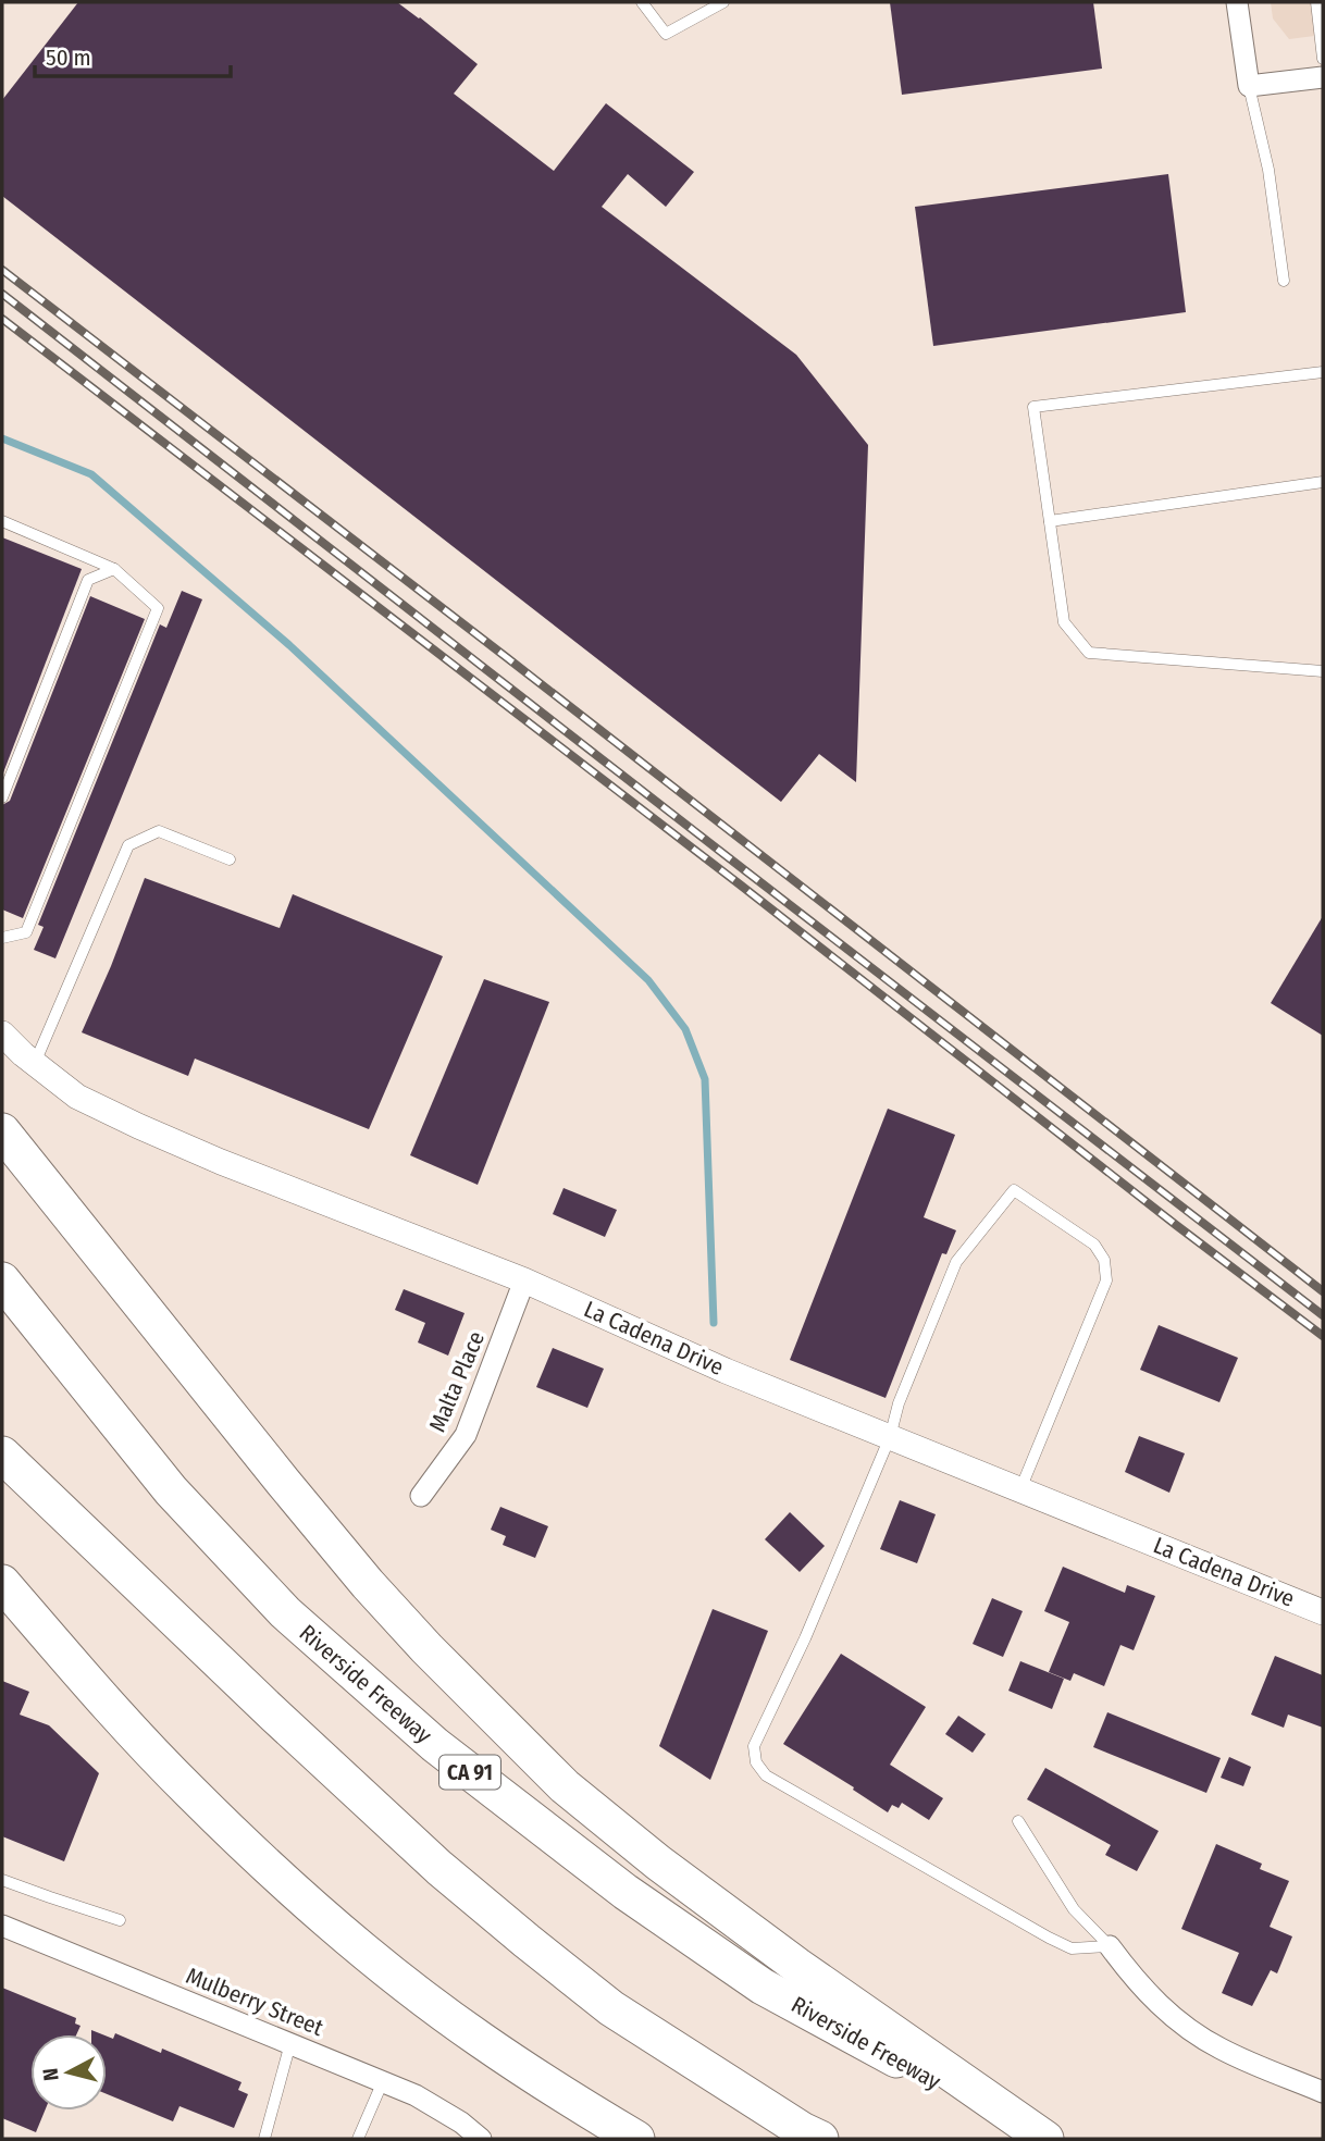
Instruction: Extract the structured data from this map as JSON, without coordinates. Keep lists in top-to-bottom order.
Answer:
{
  "streets": {
    "highway": ["Riverside Freeway", "CA 91"],
    "street": ["La Cadena Drive", "Malta Place", "Mulberry Street"]
  },
  "crossings": [
    ["La Cadena Drive", "Malta Place"]
  ],
  "scale_bar": "50 m",
  "north": "left"
}
